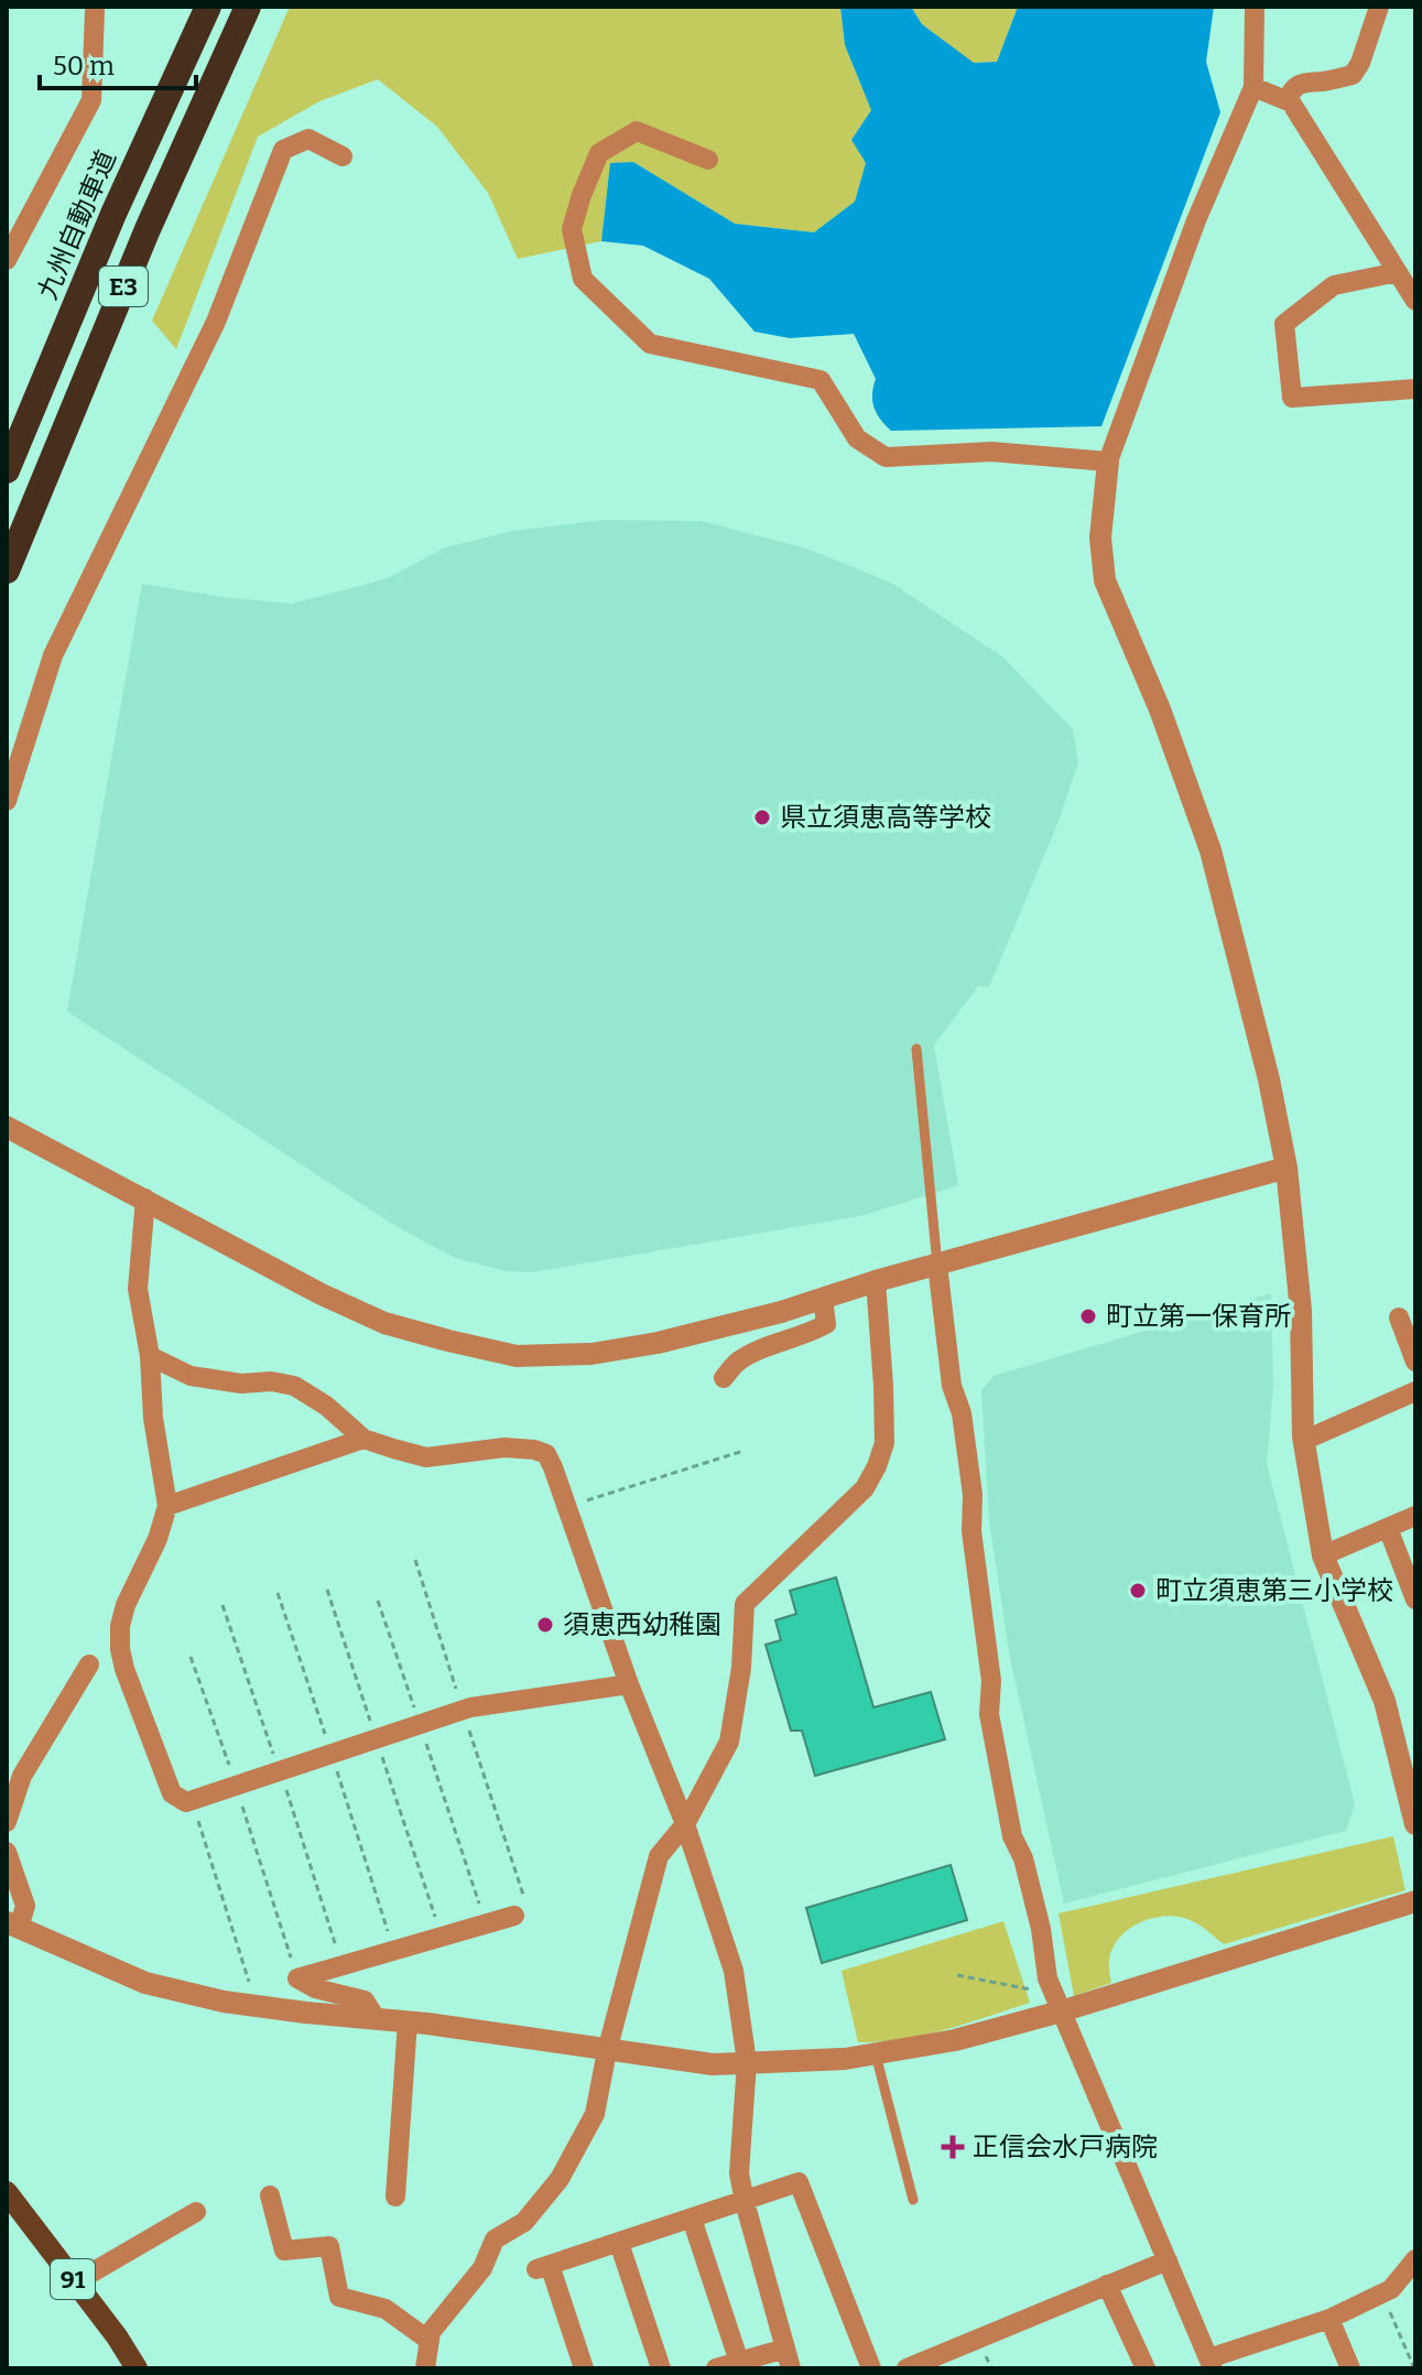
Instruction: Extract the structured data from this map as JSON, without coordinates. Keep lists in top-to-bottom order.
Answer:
{
  "streets": {
    "highway": ["九州自動車道", "E3"],
    "main road": ["91"]
  },
  "places": {
    "other": [
      "県立須恵高等学校",
      "町立第一保育所",
      "町立須恵第三小学校",
      "須恵西幼稚園"
    ],
    "health": ["正信会水戸病院"]
  },
  "scale_bar": "50 m"
}
